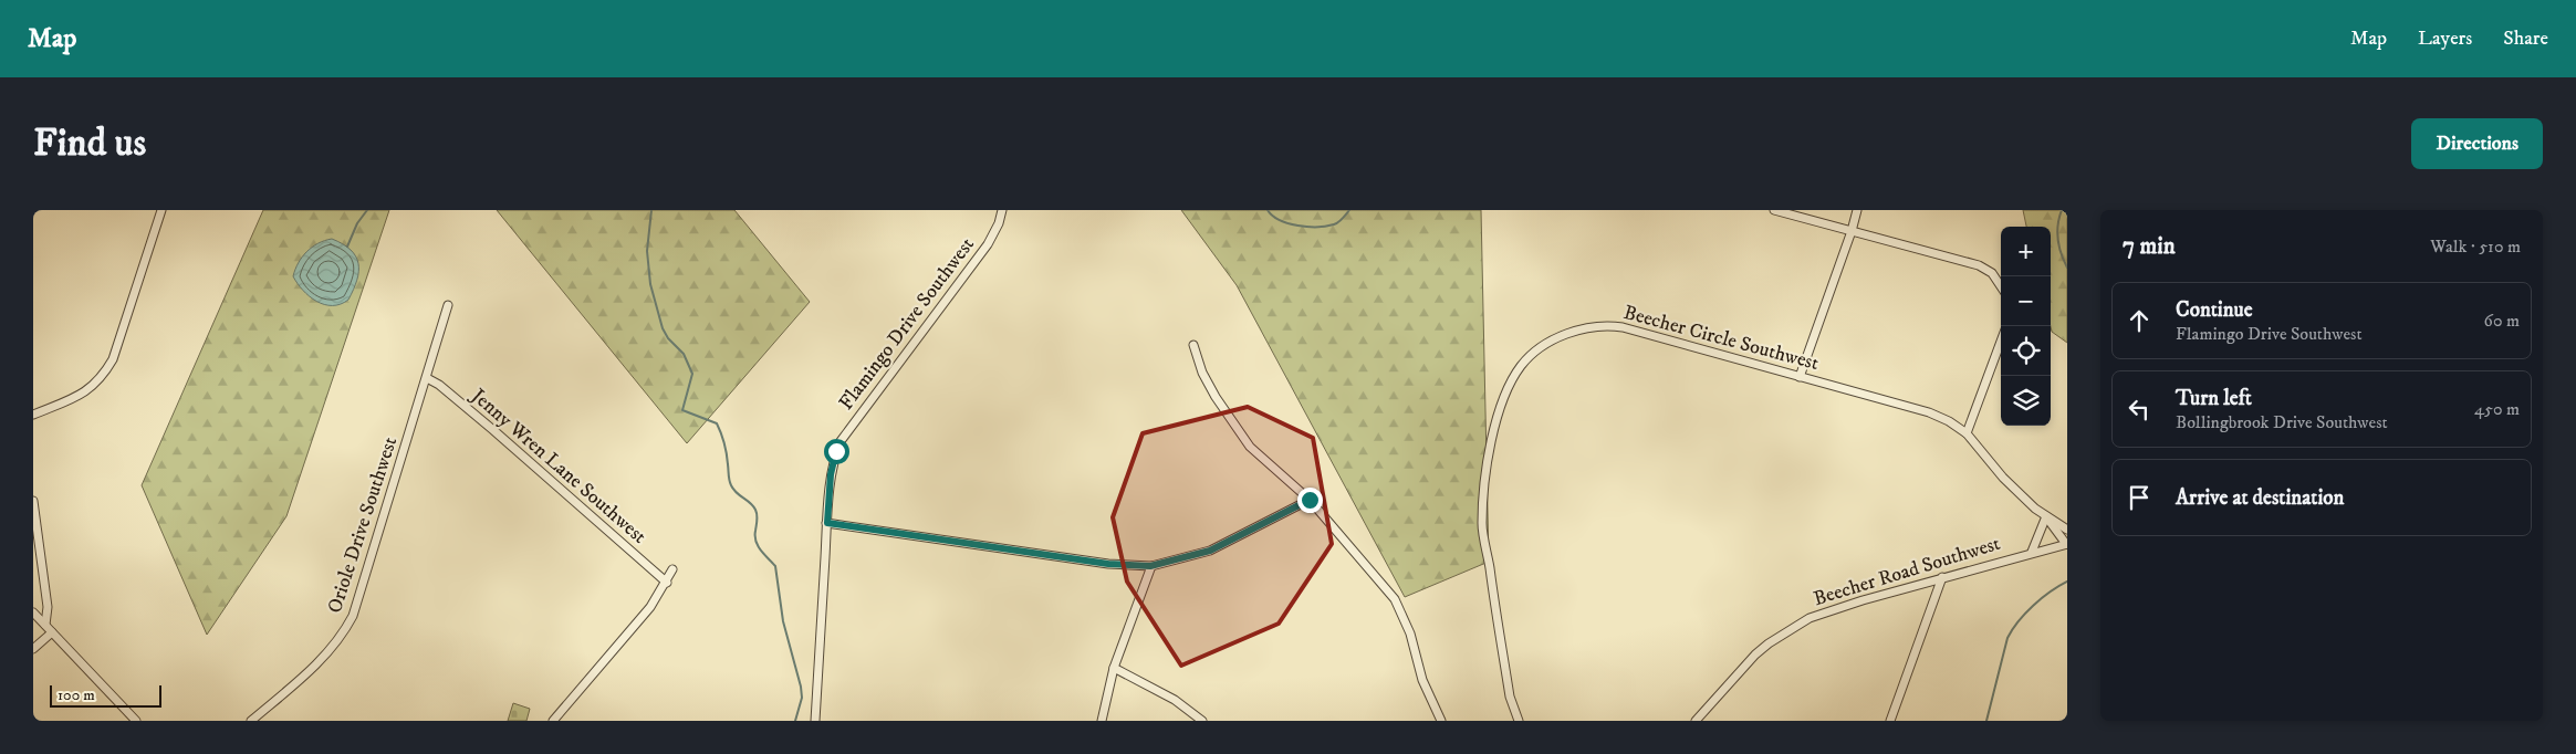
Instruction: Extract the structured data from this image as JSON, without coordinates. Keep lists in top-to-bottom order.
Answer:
{
  "streets": {
    "street": [
      "Flamingo Drive Southwest",
      "Beecher Circle Southwest",
      "Jenny Wren Lane Southwest",
      "Oriole Drive Southwest",
      "Beecher Road Southwest"
    ]
  },
  "crossings": [
    ["Beecher Circle Southwest", "Beecher Road Southwest"],
    ["Jenny Wren Lane Southwest", "Oriole Drive Southwest"]
  ],
  "scale_bar": "100 m",
  "page": {
    "header": "Map",
    "nav": ["Map", "Layers", "Share"],
    "buttons": "Directions",
    "title": "Find us",
    "heading": ["7 min", "Walk · 510 m"],
    "map_buttons": ["+", "−"],
    "list": [
      ["Continue", "Flamingo Drive Southwest", "60 m"],
      ["Turn left", "Bollingbrook Drive Southwest", "450 m"],
      "Arrive at destination"
    ],
    "scale": "100 m"
  }
}
